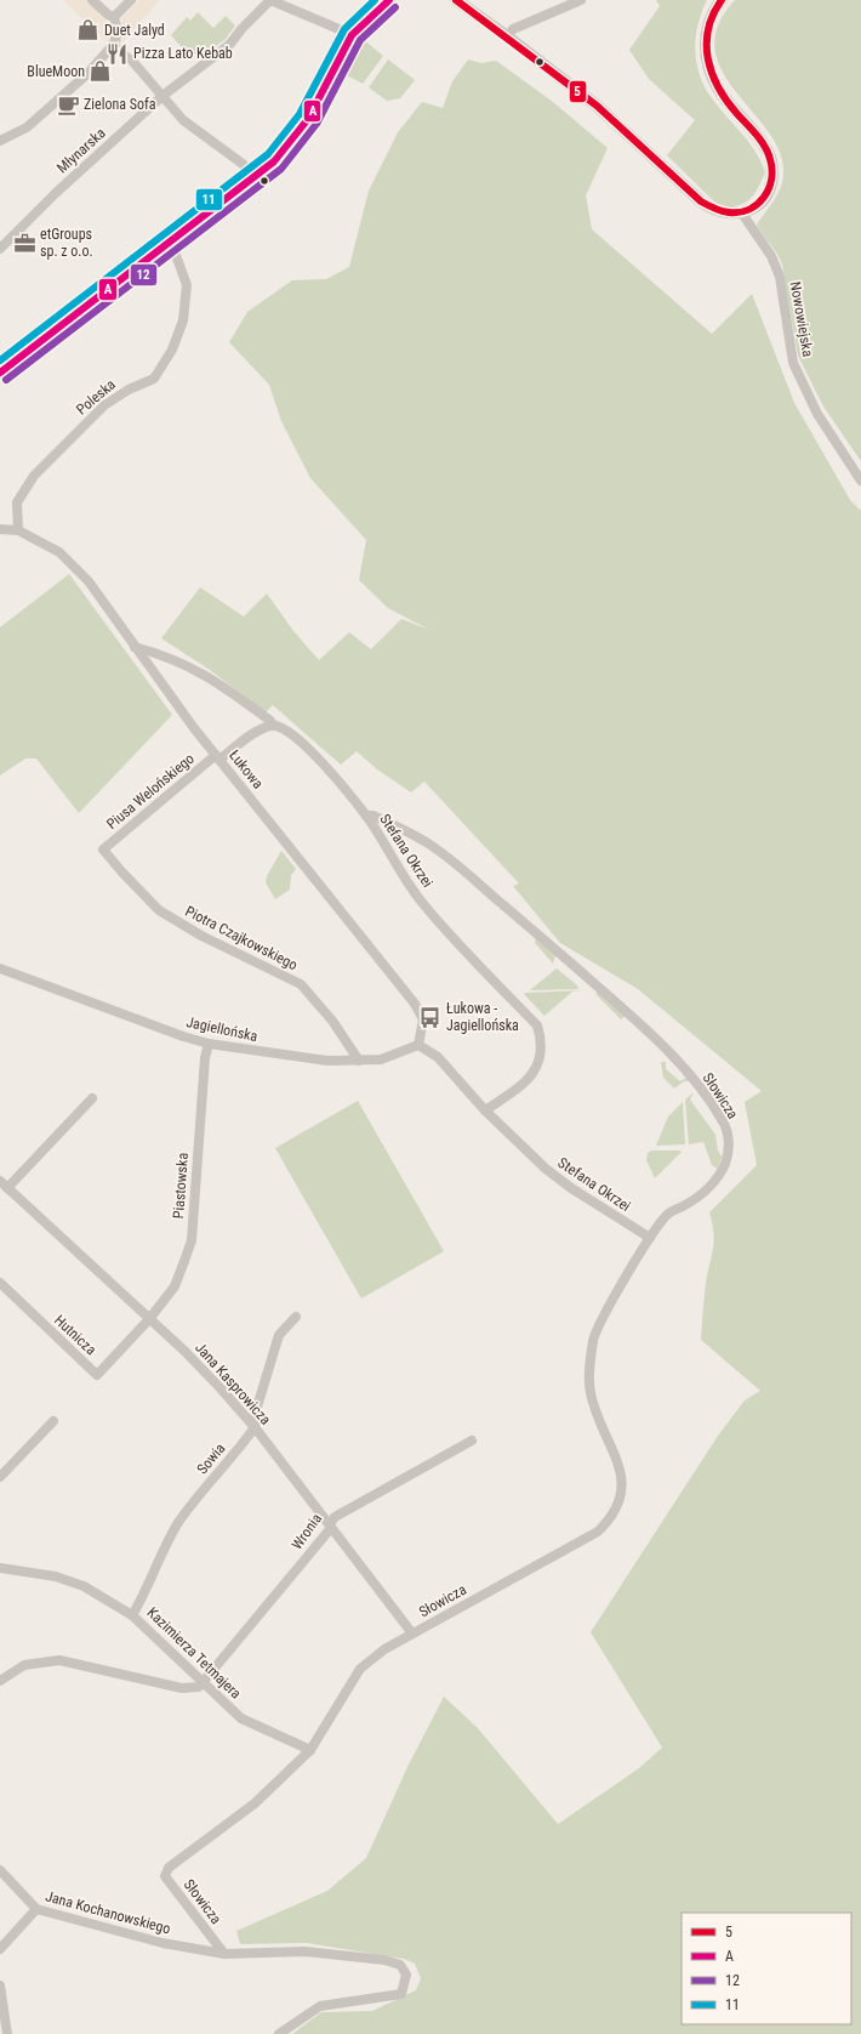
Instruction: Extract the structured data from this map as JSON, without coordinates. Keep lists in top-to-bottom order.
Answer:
{
  "streets": {
    "street": [
      "Młynarska",
      "Nowowiejska",
      "Poleska",
      "Łukowa",
      "Piusa Welońskiego",
      "Stefana Okrzei",
      "Piotra Czajkowskiego",
      "Jagiellońska",
      "Słowicza",
      "Piastowska",
      "Hutnicza",
      "Jana Kasprowicza",
      "Sowia",
      "Wronia",
      "Kazimierza Tetmajera",
      "Jana Kochanowskiego"
    ]
  },
  "crossings": [
    ["Poleska", "Łukowa"],
    ["Łukowa", "Piusa Welońskiego"],
    ["Łukowa", "Stefana Okrzei"],
    ["Łukowa", "Jagiellońska"],
    ["Piusa Welońskiego", "Piotra Czajkowskiego"],
    ["Stefana Okrzei", "Jagiellońska"],
    ["Stefana Okrzei", "Słowicza"],
    ["Piotra Czajkowskiego", "Jagiellońska"],
    ["Jagiellońska", "Piastowska"],
    ["Słowicza", "Jana Kasprowicza"],
    ["Słowicza", "Kazimierza Tetmajera"],
    ["Słowicza", "Jana Kochanowskiego"],
    ["Piastowska", "Hutnicza"],
    ["Piastowska", "Jana Kasprowicza"],
    ["Hutnicza", "Jana Kasprowicza"],
    ["Jana Kasprowicza", "Sowia"],
    ["Jana Kasprowicza", "Wronia"],
    ["Sowia", "Kazimierza Tetmajera"],
    ["Wronia", "Kazimierza Tetmajera"]
  ],
  "places": {
    "shop": ["Duet Jalyd", "BlueMoon"],
    "restaurant": ["Pizza Lato Kebab"],
    "cafe": ["Zielona Sofa"],
    "office": ["etGroups sp. z o.o."],
    "bus stop": ["Łukowa - Jagiellońska"]
  },
  "lines": [
    "transit line 5",
    "transit line A",
    "transit line 11",
    "transit line 12"
  ],
  "legend": [
    "5",
    "A",
    "12",
    "11"
  ]
}
